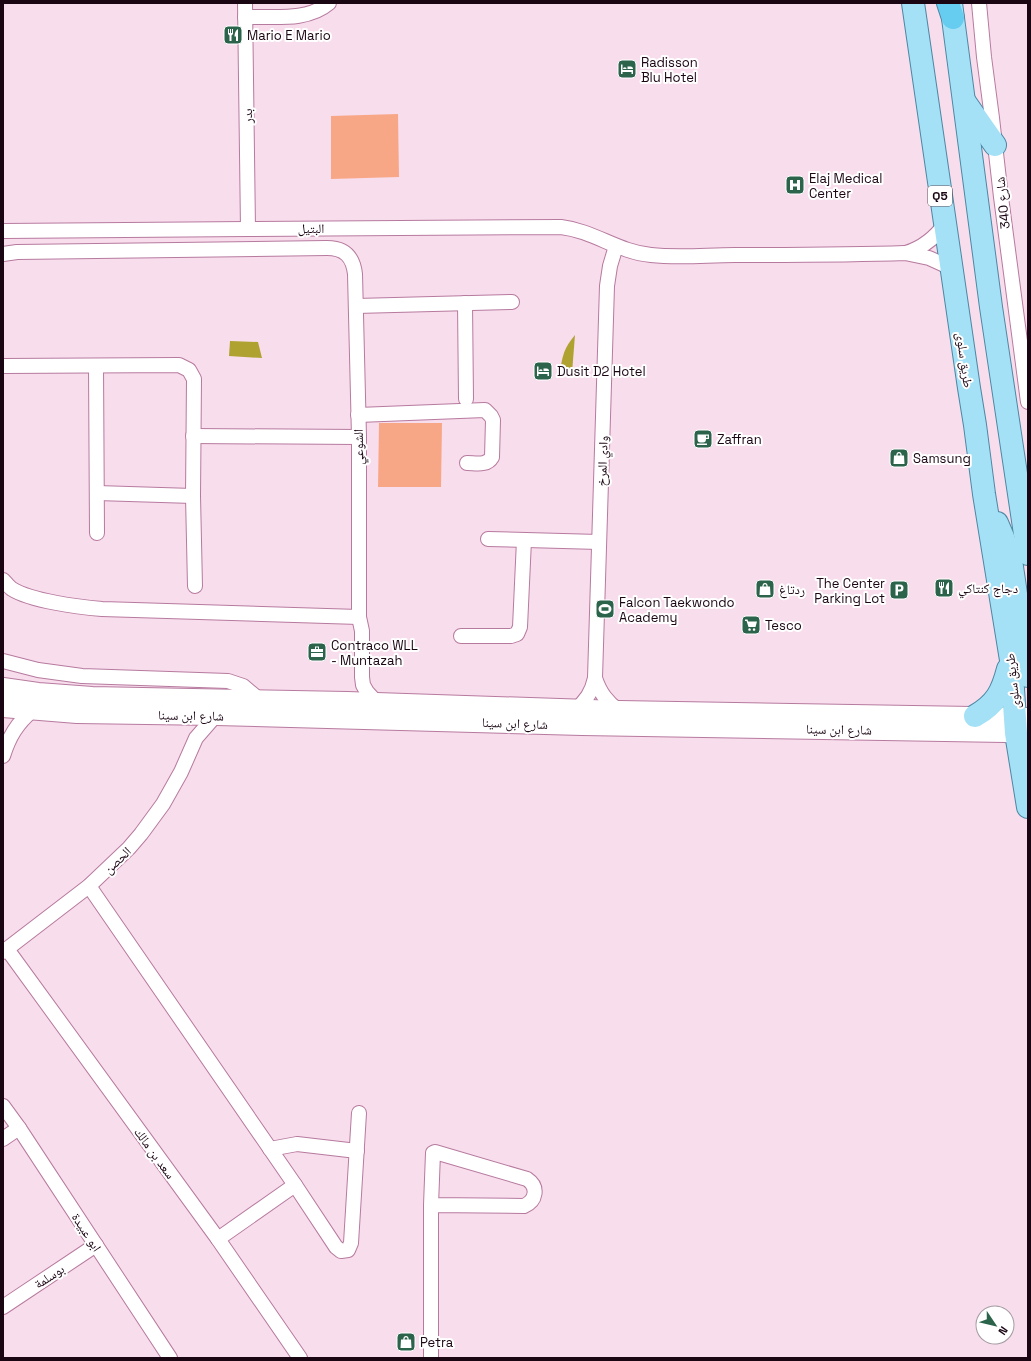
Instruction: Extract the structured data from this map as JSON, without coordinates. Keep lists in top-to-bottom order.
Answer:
{
  "streets": {
    "main road": ["Q5", "طريق سلوى"],
    "street": [
      "بدر",
      "شارع 340",
      "البتيل",
      "الشوعي",
      "وادي المرخ",
      "شارع ابن سينا",
      "الحصن",
      "سعد بن مالك",
      "ابو عبيدة",
      "بوسلمة"
    ]
  },
  "crossings": [
    ["بدر", "البتيل"],
    ["Q5", "طريق سلوى"],
    ["Q5", "شارع ابن سينا"],
    ["البتيل", "وادي المرخ"],
    ["طريق سلوى", "شارع ابن سينا"],
    ["الشوعي", "شارع ابن سينا"],
    ["وادي المرخ", "شارع ابن سينا"],
    ["شارع ابن سينا", "الحصن"],
    ["الحصن", "سعد بن مالك"],
    ["ابو عبيدة", "بوسلمة"]
  ],
  "places": {
    "restaurant": ["Mario E Mario", "دجاج كنتاكي"],
    "hotel": ["Radisson Blu Hotel", "Dusit D2 Hotel"],
    "hospital": ["Elaj Medical Center"],
    "cafe": ["Zaffran"],
    "shop": ["Samsung", "ردتاغ", "Petra"],
    "parking": ["The Center Parking Lot"],
    "sports": ["Falcon Taekwondo Academy"],
    "supermarket": ["Tesco"],
    "office": ["Contraco WLL - Muntazah"]
  },
  "north": "bottom right"
}
